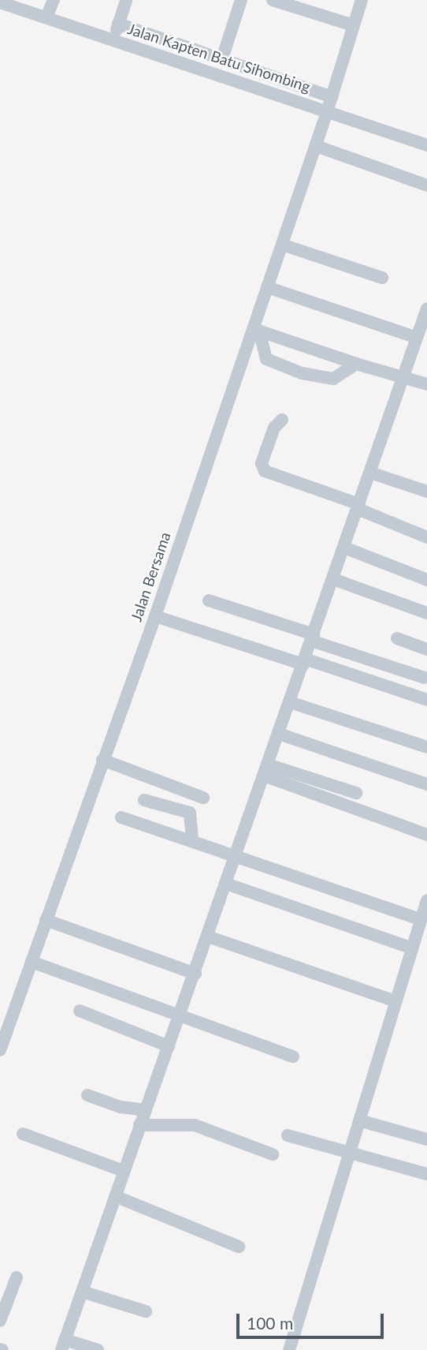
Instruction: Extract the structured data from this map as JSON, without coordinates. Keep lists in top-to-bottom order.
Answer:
{
  "streets": {
    "street": ["Jalan Kapten Batu Sihombing", "Jalan Bersama"]
  },
  "crossings": [
    ["Jalan Kapten Batu Sihombing", "Jalan Bersama"]
  ],
  "scale_bar": "100 m"
}
